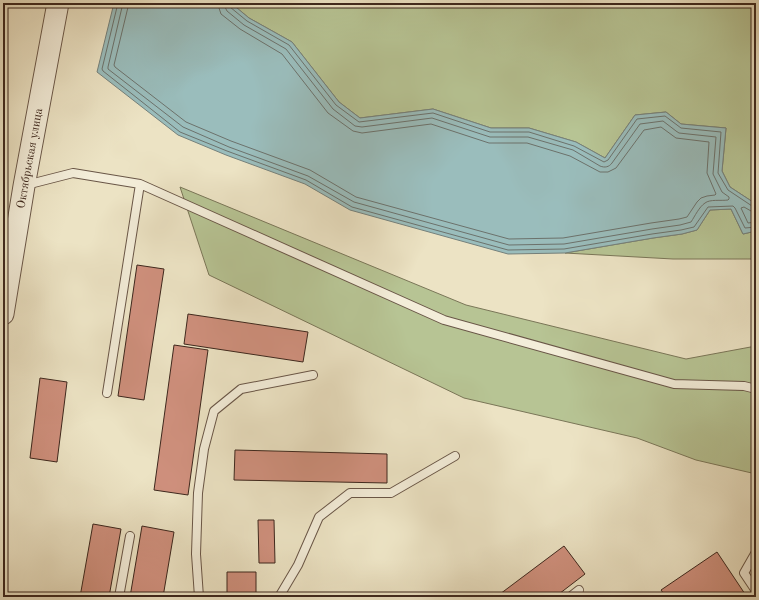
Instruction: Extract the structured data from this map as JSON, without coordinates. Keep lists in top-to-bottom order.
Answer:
{
  "streets": {
    "street": ["Октябрьская улица"]
  }
}
